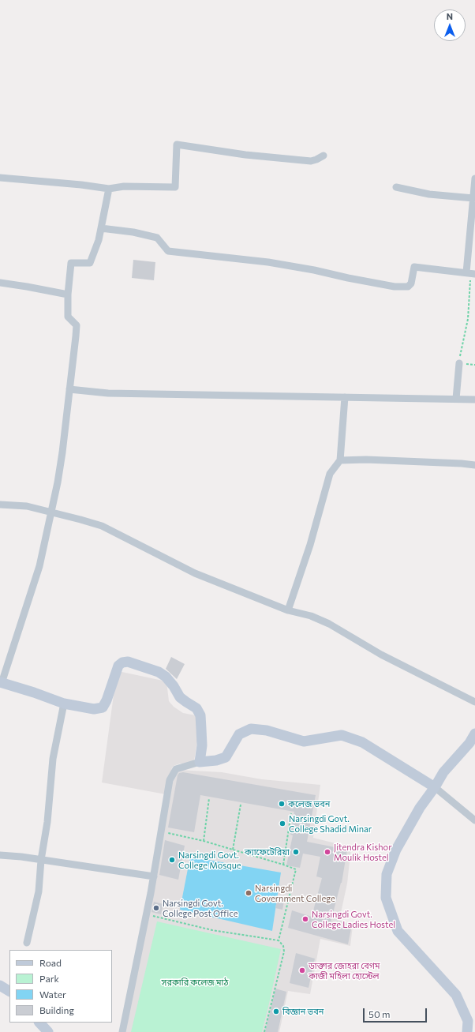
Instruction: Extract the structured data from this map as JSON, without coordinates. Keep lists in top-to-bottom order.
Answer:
{
  "parks": ["সরকারি কলেজ মাঠ"],
  "places": [
    "কলেজ ভবন",
    "Narsingdi Govt. College Shadid Minar",
    "ক্যাফেটেরিয়া",
    "Jitendra Kishor Moulik Hostel",
    "Narsingdi Govt. College Mosque",
    "Narsingdi Government College",
    "Narsingdi Govt. College Post Office",
    "Narsingdi Govt. College Ladies Hostel",
    "ডাক্তার জোহরা বেগম কাজী মহিলা হোস্টেল",
    "বিজ্ঞান ভবন"
  ],
  "legend": [
    "Road",
    "Park",
    "Water",
    "Building"
  ],
  "scale_bar": "50 m",
  "north": "top"
}
